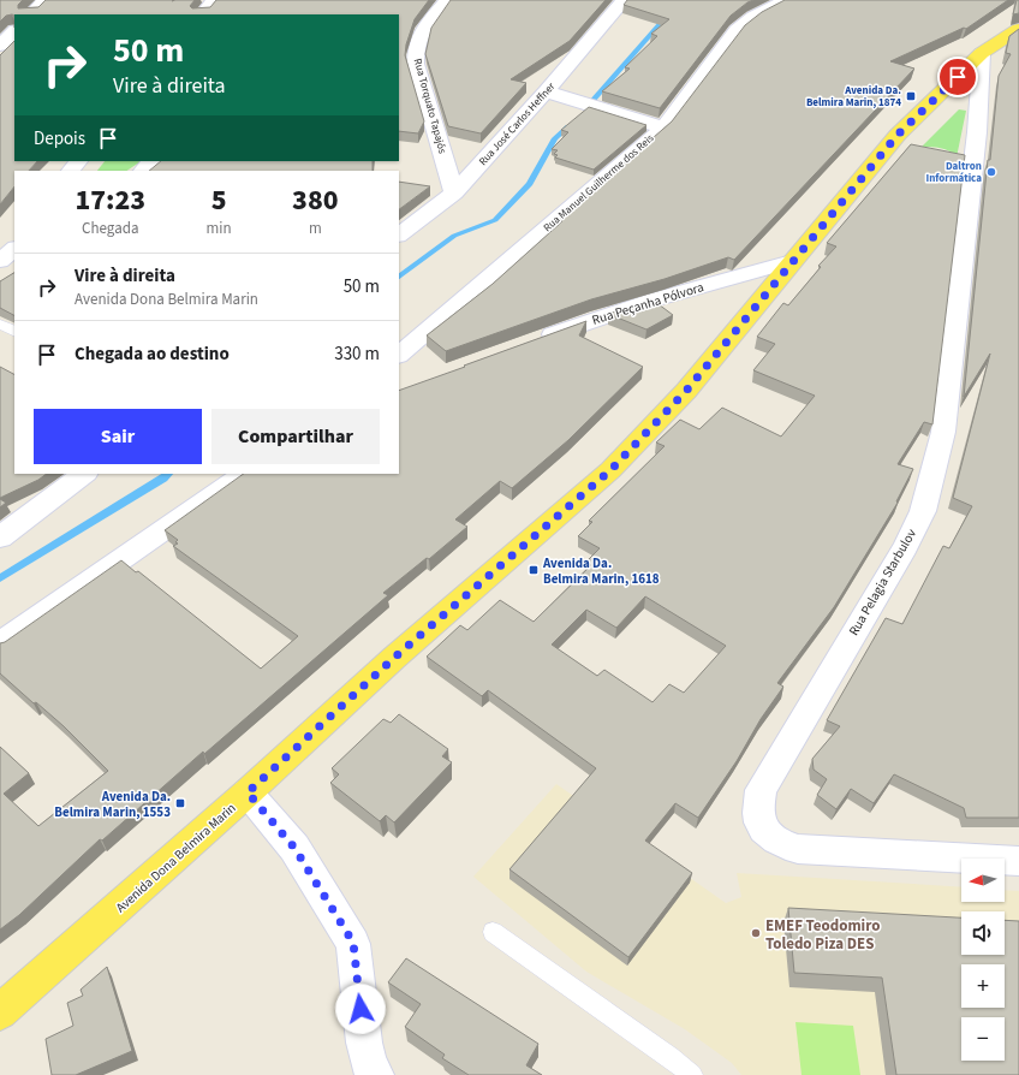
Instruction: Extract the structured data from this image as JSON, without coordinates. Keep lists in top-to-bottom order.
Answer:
{
  "streets": {
    "main road": ["Avenida Dona Belmira Marin"],
    "street": [
      "Rua Torquato Tapajós",
      "Rua José Carlos Heffner",
      "Rua Manuel Guilherme dos Reis",
      "Rua Peçanha Pólvora",
      "Rua Pelagia Starbulov"
    ]
  },
  "crossings": [
    ["Rua Torquato Tapajós", "Rua José Carlos Heffner"],
    ["Rua Peçanha Pólvora", "Avenida Dona Belmira Marin"],
    ["Rua Pelagia Starbulov", "Avenida Dona Belmira Marin"]
  ],
  "places": {
    "transit": ["Avenida Da. Belmira Marin, 1874", "Avenida Da. Belmira Marin, 1618", "Avenida Da. Belmira Marin, 1553"],
    "other": ["Daltron Informática", "EMEF Teodomiro Toledo Piza DES"]
  },
  "north": "left",
  "page": {
    "turn": ["50 m", "Vire à direita"],
    "then": "Depois",
    "eta": [
      "17:23",
      "Chegada",
      "5",
      "min",
      "380",
      "m"
    ],
    "list": [
      {
        "name": "Vire à direita",
        "note": "Avenida Dona Belmira Marin",
        "value": "50 m"
      },
      {
        "name": "Chegada ao destino",
        "value": "330 m"
      }
    ],
    "buttons": ["Sair", "Compartilhar"],
    "map_buttons": ["+", "−"]
  }
}
